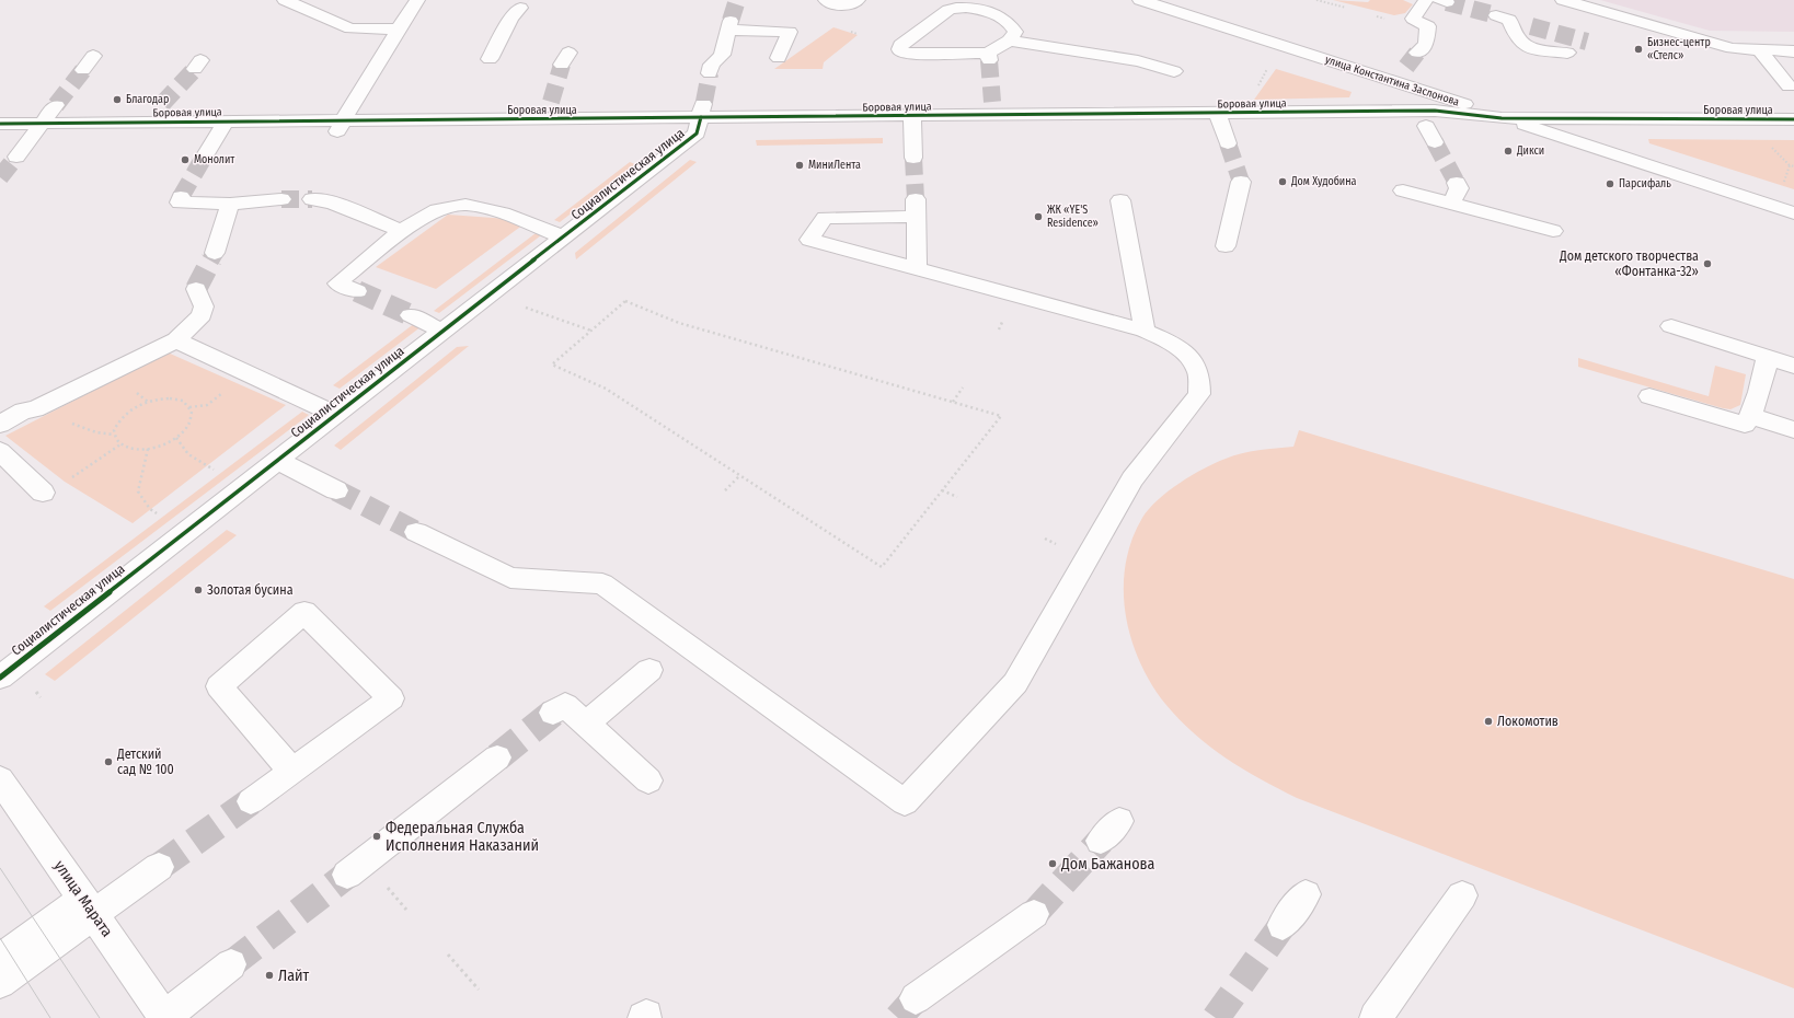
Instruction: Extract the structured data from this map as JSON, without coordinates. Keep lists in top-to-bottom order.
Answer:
{
  "streets": {
    "street": [
      "улица Константина Заслонова",
      "Боровая улица",
      "Социалистическая улица",
      "улица Марата"
    ]
  },
  "crossings": [
    ["улица Константина Заслонова", "Боровая улица"],
    ["Боровая улица", "Социалистическая улица"]
  ],
  "places": [
    "Бизнес-центр «Стелс»",
    "Благодар",
    "Дикси",
    "Монолит",
    "МиниЛента",
    "Дом Худобина",
    "Парсифаль",
    "ЖК «YE'S Residence»",
    "Дом детского творчества «Фонтанка-32»",
    "Золотая бусина",
    "Локомотив",
    "Детский сад № 100",
    "Федеральная Служба Исполнения Наказаний",
    "Дом Бажанова",
    "Лайт"
  ]
}
